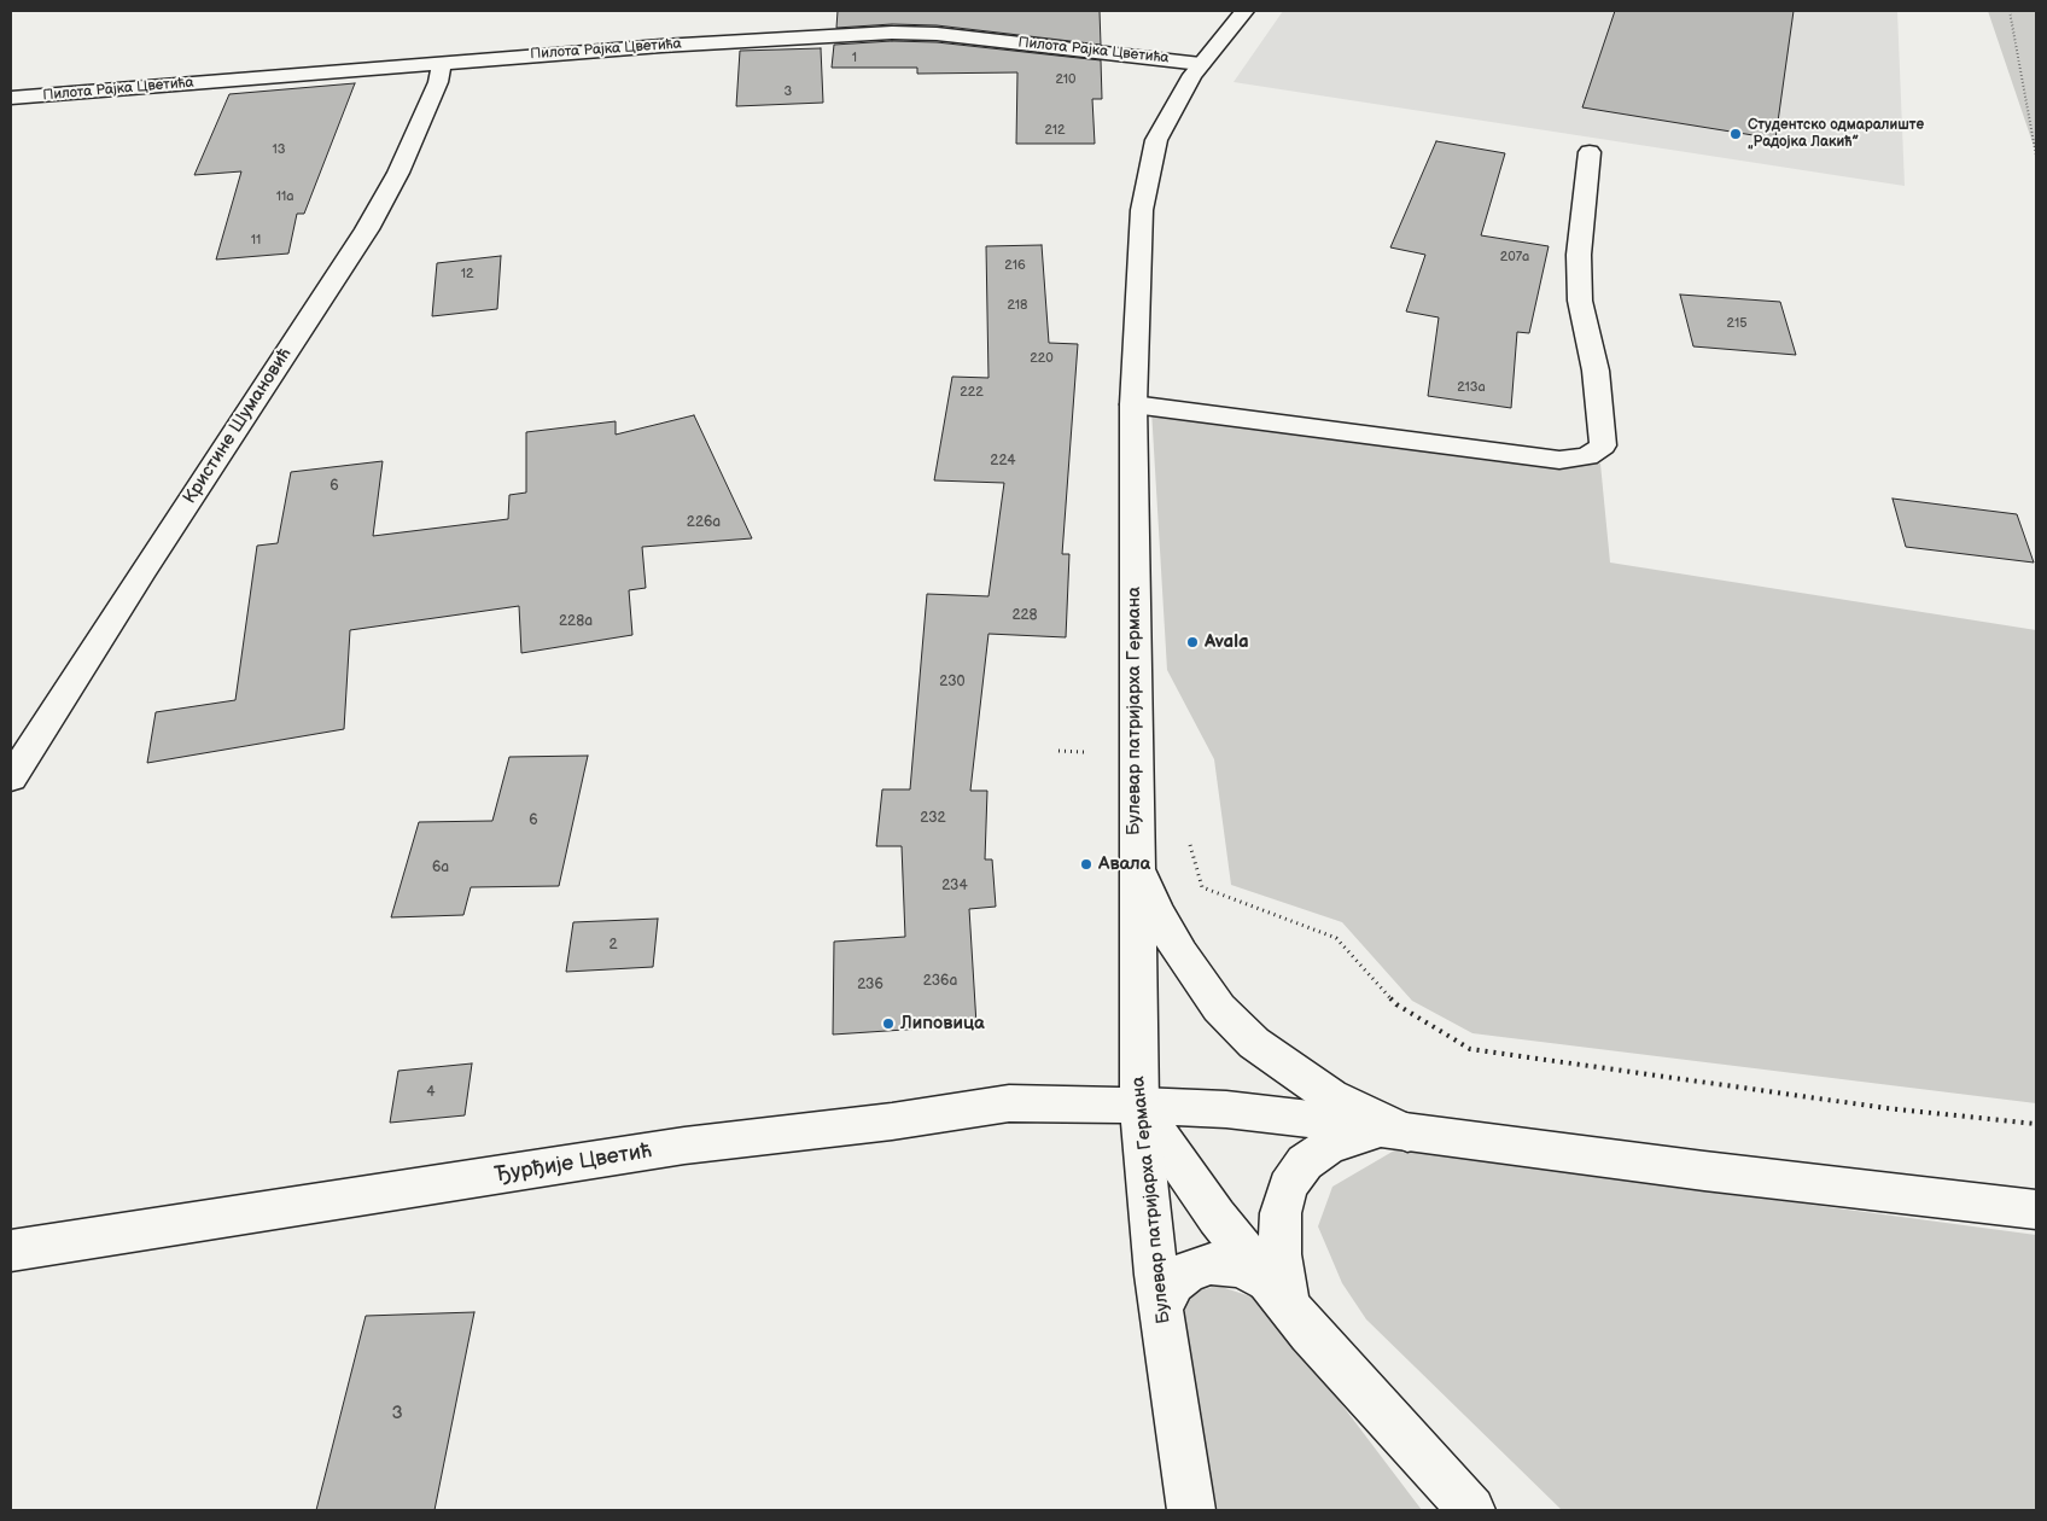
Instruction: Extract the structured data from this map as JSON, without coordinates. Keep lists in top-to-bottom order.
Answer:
{
  "streets": {
    "street": [
      "Пилота Рајка Цветића",
      "Кристине Шумановић",
      "Булевар патријарха Германа",
      "Ђурђије Цветић"
    ]
  },
  "crossings": [
    ["Пилота Рајка Цветића", "Кристине Шумановић"],
    ["Пилота Рајка Цветића", "Булевар патријарха Германа"],
    ["Булевар патријарха Германа", "Ђурђије Цветић"]
  ],
  "places": [
    "Студентско одмаралиште „Радојка Лакић”",
    "Avala",
    "Авала",
    "Липовица"
  ],
  "house_numbers": [
    "1",
    "210",
    "3",
    "212",
    "13",
    "11a",
    "11",
    "207a",
    "216",
    "12",
    "218",
    "215",
    "220",
    "213a",
    "222",
    "224",
    "6",
    "226a",
    "228",
    "228a",
    "230",
    "232",
    "6",
    "6a",
    "234",
    "2",
    "236a",
    "236",
    "4",
    "3"
  ]
}
